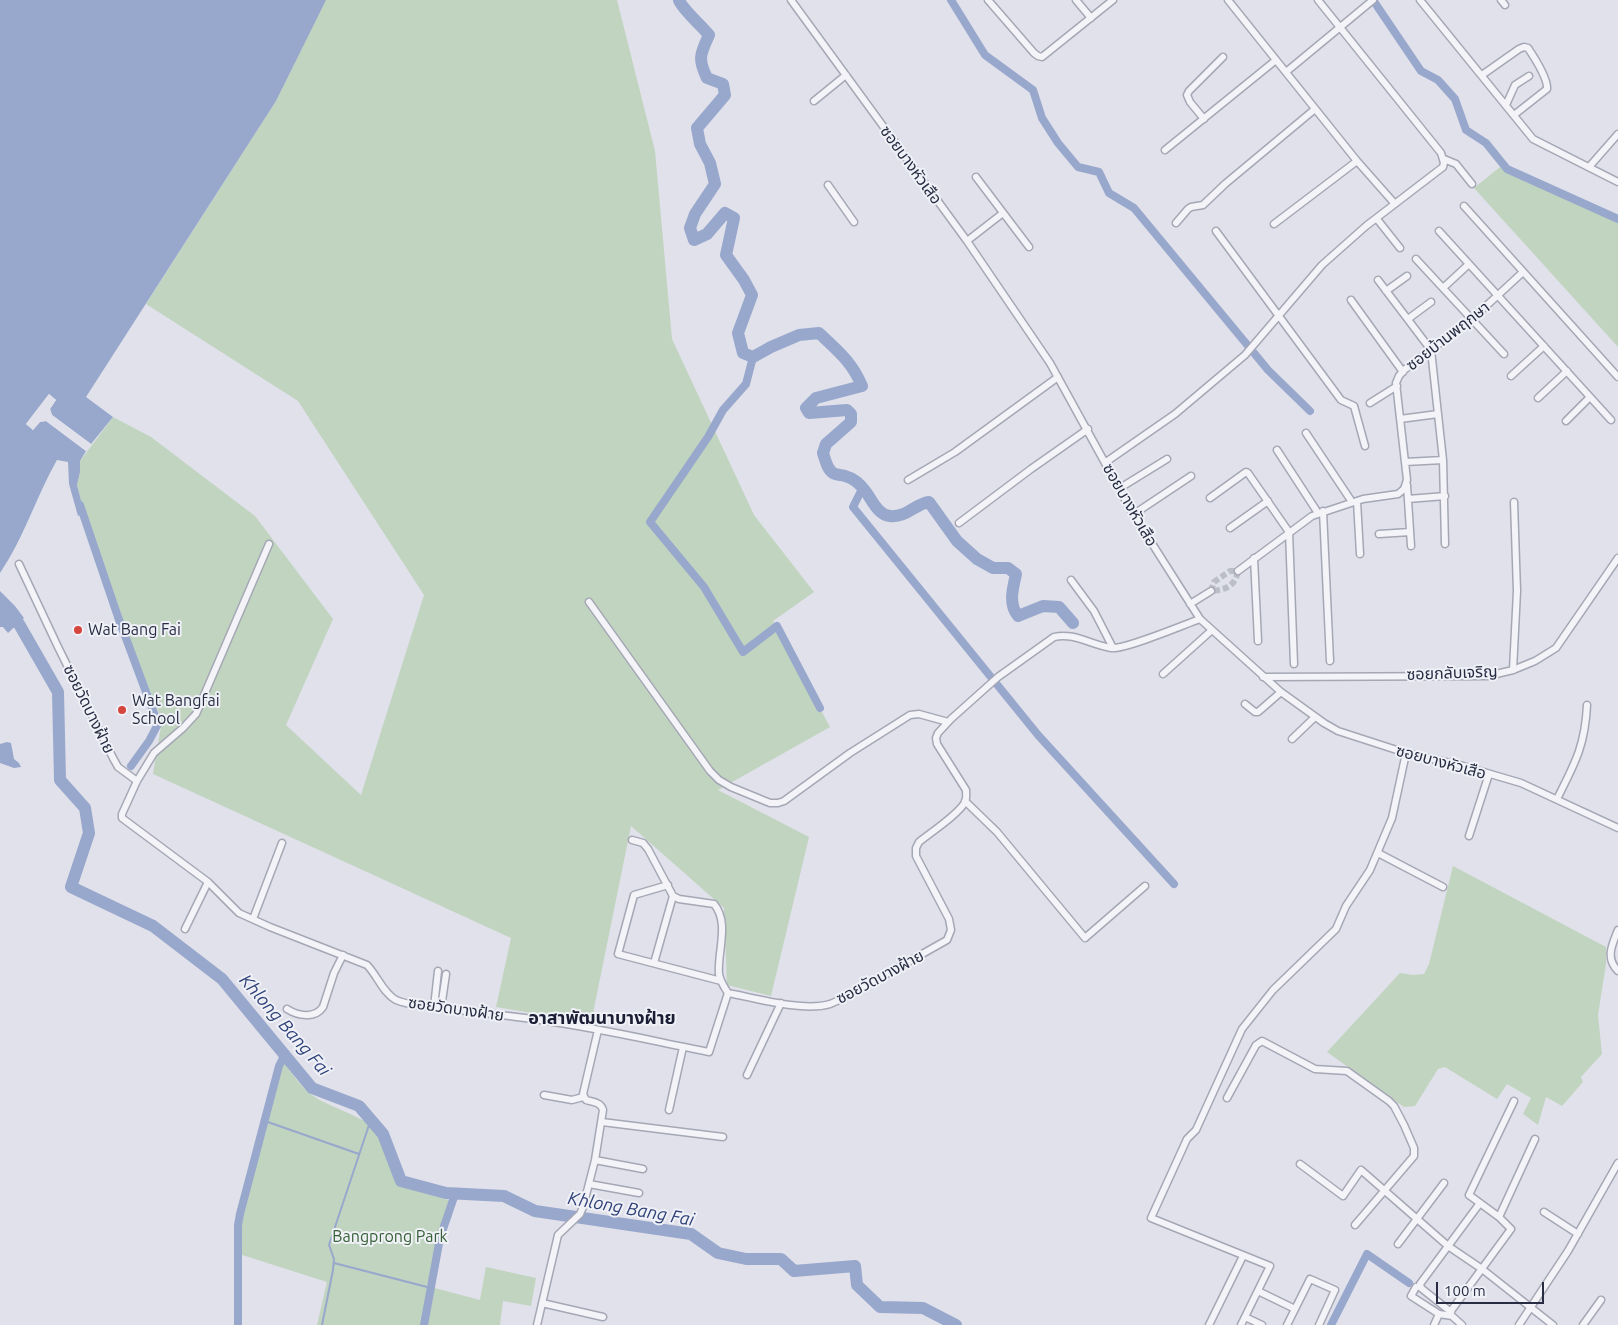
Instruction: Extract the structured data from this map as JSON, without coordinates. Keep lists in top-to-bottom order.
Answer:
{
  "streets": {
    "street": [
      "ซอยบางหัวเสือ",
      "ซอยบ้านพฤกษา",
      "ซอยกลับเจริญ",
      "ซอยวัดบางฝ้าย"
    ]
  },
  "crossings": [
    ["ซอยบางหัวเสือ", "ซอยกลับเจริญ"]
  ],
  "districts": ["อาสาพัฒนาบางฝ้าย"],
  "water": ["Khlong Bang Fai"],
  "parks": ["Bangprong Park"],
  "places": ["Wat Bang Fai", "Wat Bangfai School"],
  "scale_bar": "100 m"
}
